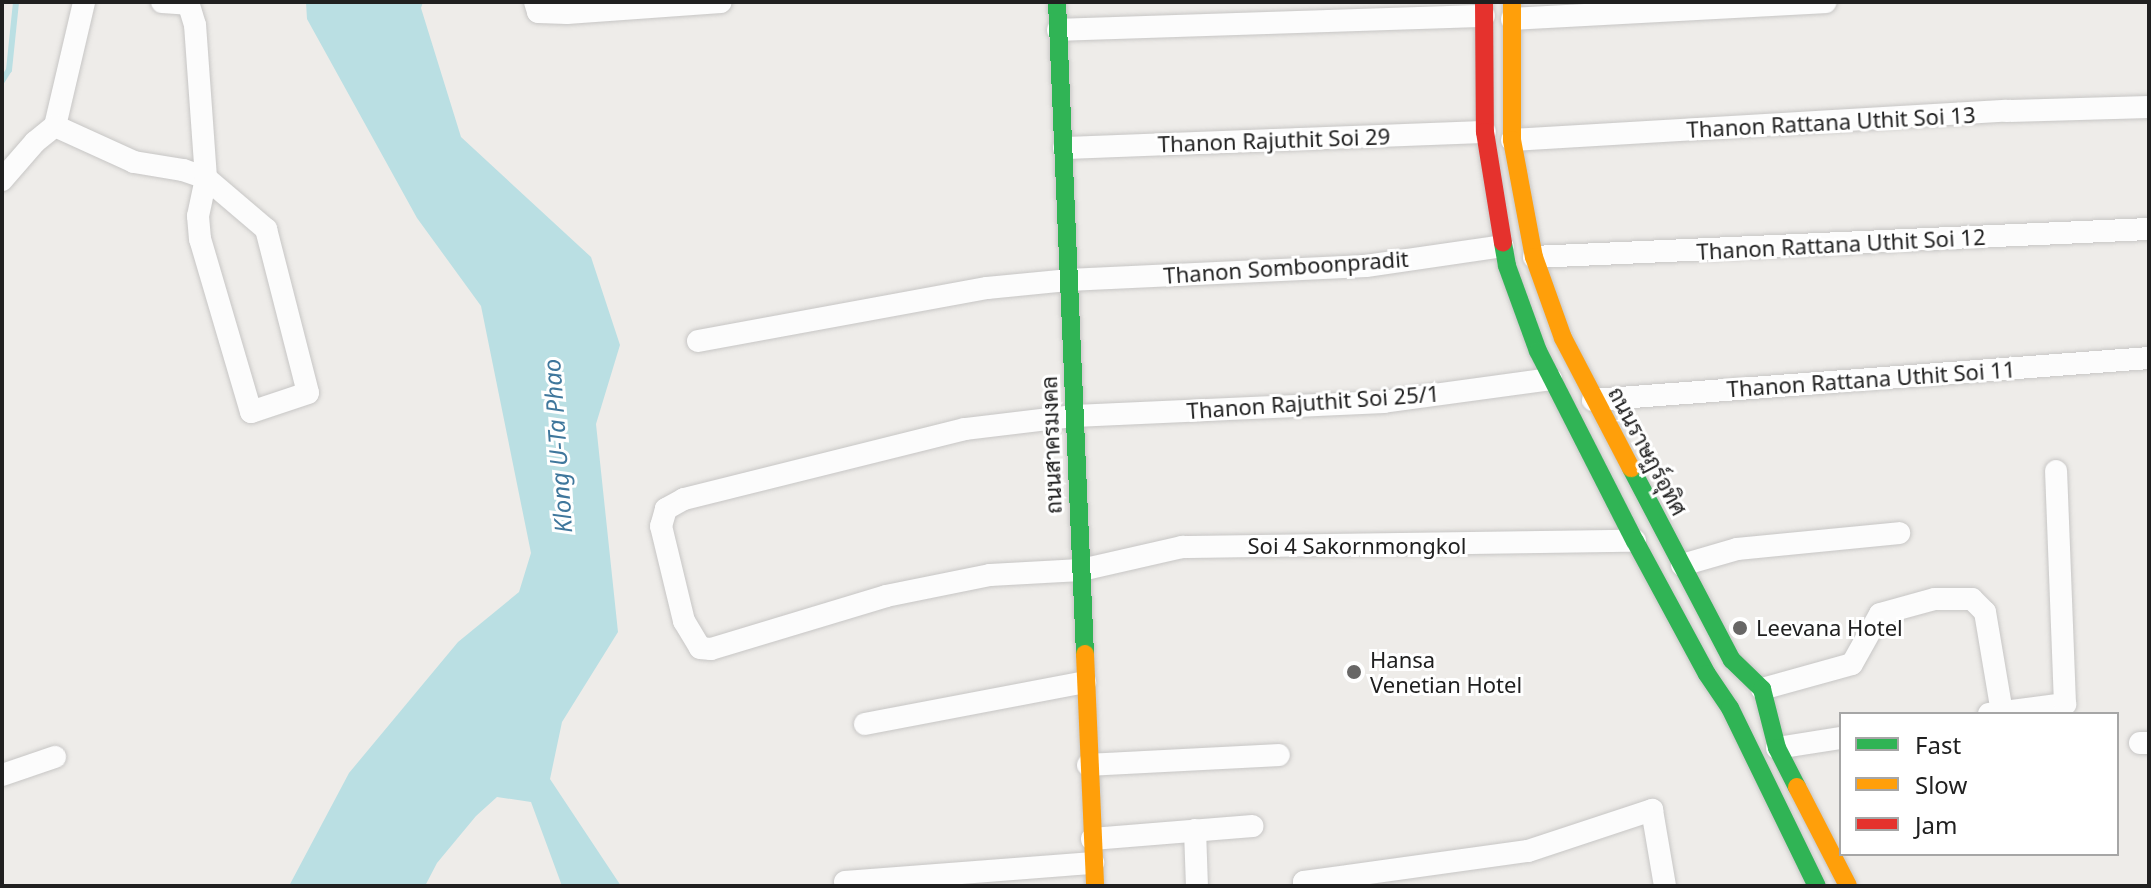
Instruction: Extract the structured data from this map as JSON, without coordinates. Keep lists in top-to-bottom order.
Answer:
{
  "streets": {
    "street": [
      "Thanon Rattana Uthit Soi 13",
      "Thanon Rajuthit Soi 29",
      "Thanon Rattana Uthit Soi 12",
      "Thanon Somboonpradit",
      "Thanon Rattana Uthit Soi 11",
      "Thanon Rajuthit Soi 25/1",
      "ถนนสาครมงคล",
      "ถนนราษฏร์อุทิศ",
      "Soi 4 Sakornmongkol"
    ]
  },
  "crossings": [
    ["Thanon Rattana Uthit Soi 13", "ถนนราษฏร์อุทิศ"],
    ["Thanon Rajuthit Soi 29", "ถนนสาครมงคล"],
    ["Thanon Rattana Uthit Soi 12", "ถนนราษฏร์อุทิศ"],
    ["Thanon Somboonpradit", "ถนนสาครมงคล"],
    ["Thanon Rattana Uthit Soi 11", "ถนนราษฏร์อุทิศ"],
    ["Thanon Rajuthit Soi 25/1", "ถนนสาครมงคล"],
    ["Thanon Rajuthit Soi 25/1", "Soi 4 Sakornmongkol"],
    ["ถนนสาครมงคล", "Soi 4 Sakornmongkol"]
  ],
  "water": ["Klong U-Ta Phao"],
  "places": ["Leevana Hotel", "Hansa Venetian Hotel"],
  "legend": ["Fast", "Slow", "Jam"]
}
